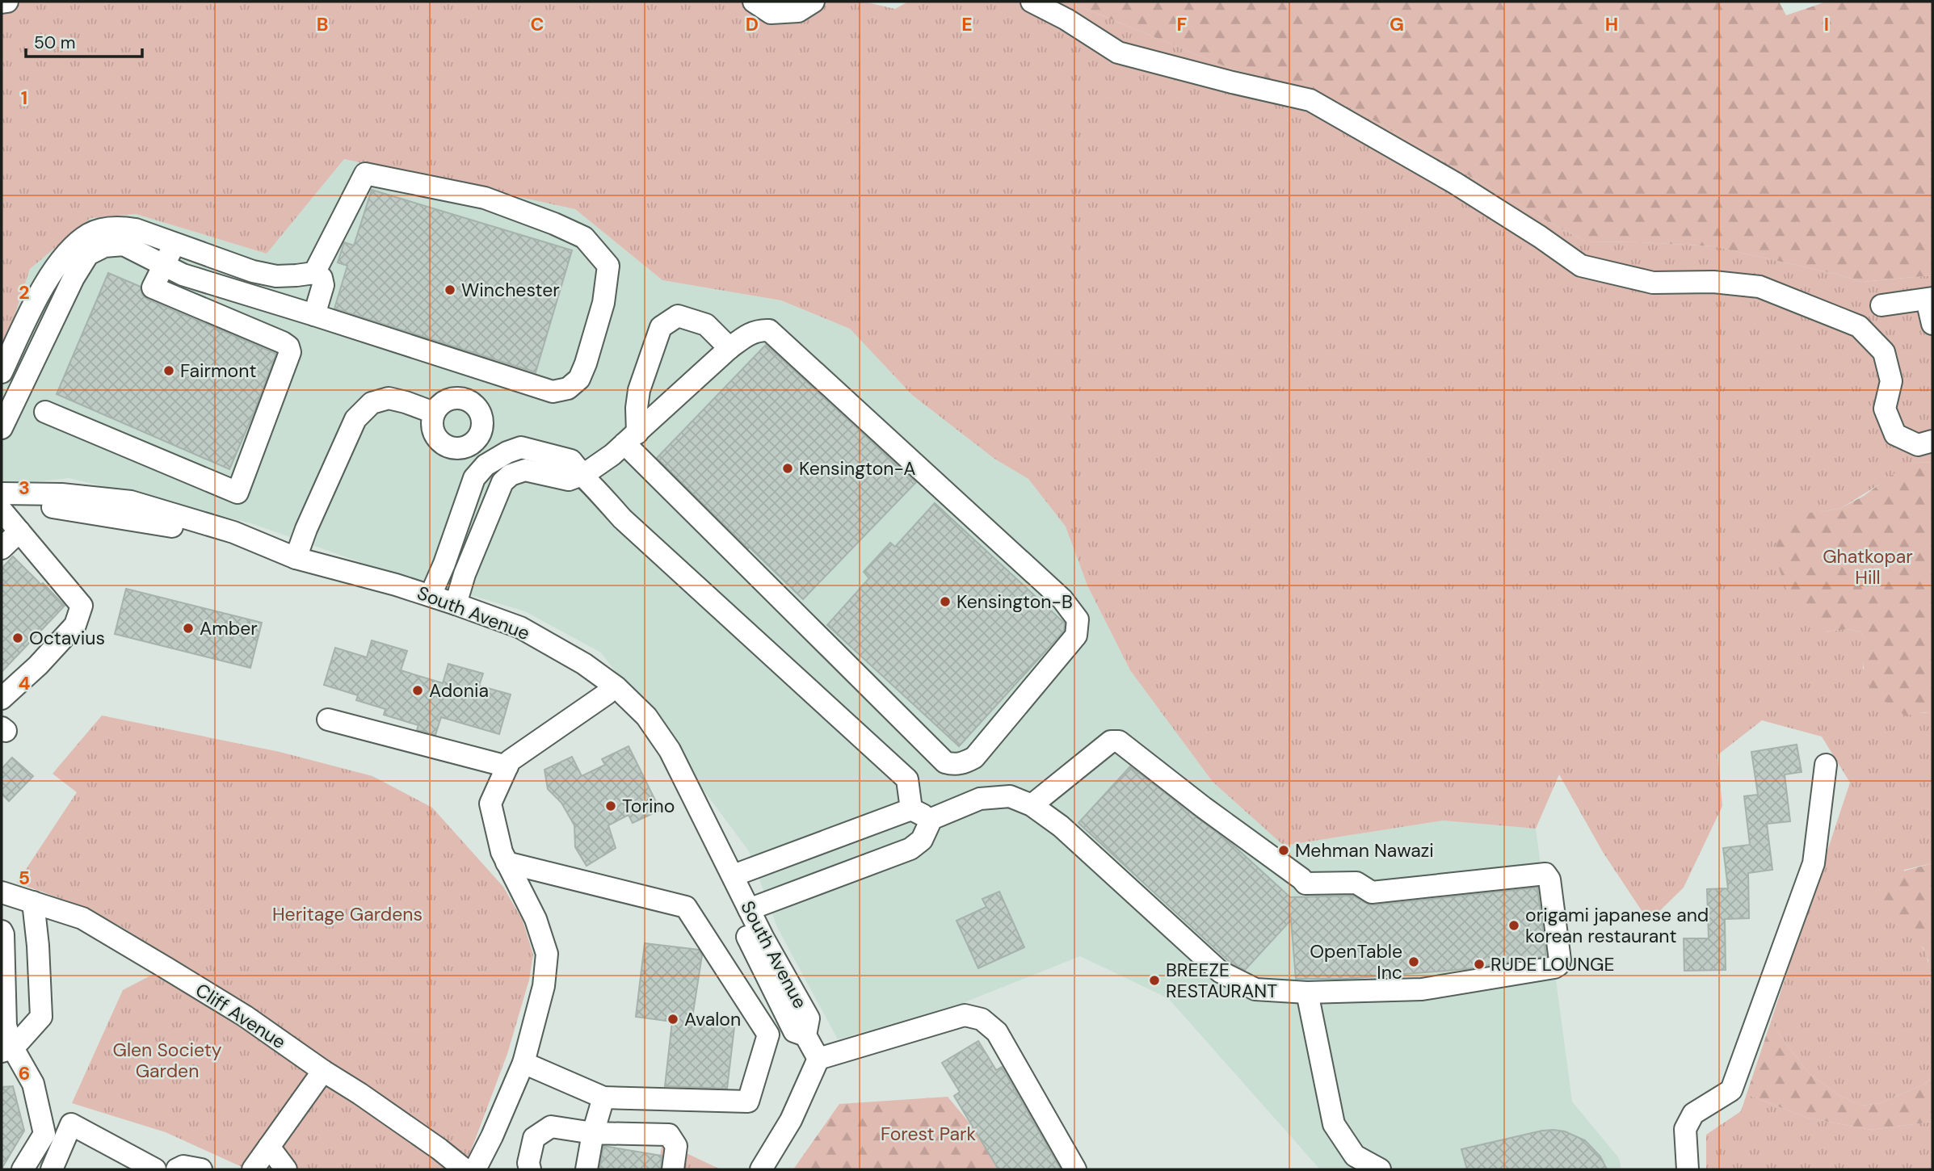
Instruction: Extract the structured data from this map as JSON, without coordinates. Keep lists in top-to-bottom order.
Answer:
{
  "streets": {
    "street": ["South Avenue", "Cliff Avenue"]
  },
  "parks": [
    "Ghatkopar Hill",
    "Heritage Gardens",
    "Glen Society Garden",
    "Forest Park"
  ],
  "places": [
    "Winchester",
    "Fairmont",
    "Kensington-A",
    "Kensington-B",
    "Amber",
    "Octavius",
    "Adonia",
    "Torino",
    "Mehman Nawazi",
    "origami japanese and korean restaurant",
    "OpenTable Inc",
    "RUDE LOUNGE",
    "BREEZE RESTAURANT",
    "Avalon"
  ],
  "scale_bar": "50 m",
  "grid": {
    "columns": [
      "B",
      "C",
      "D",
      "E",
      "F",
      "G",
      "H",
      "I"
    ],
    "rows": [
      "1",
      "2",
      "3",
      "4",
      "5",
      "6"
    ]
  }
}
